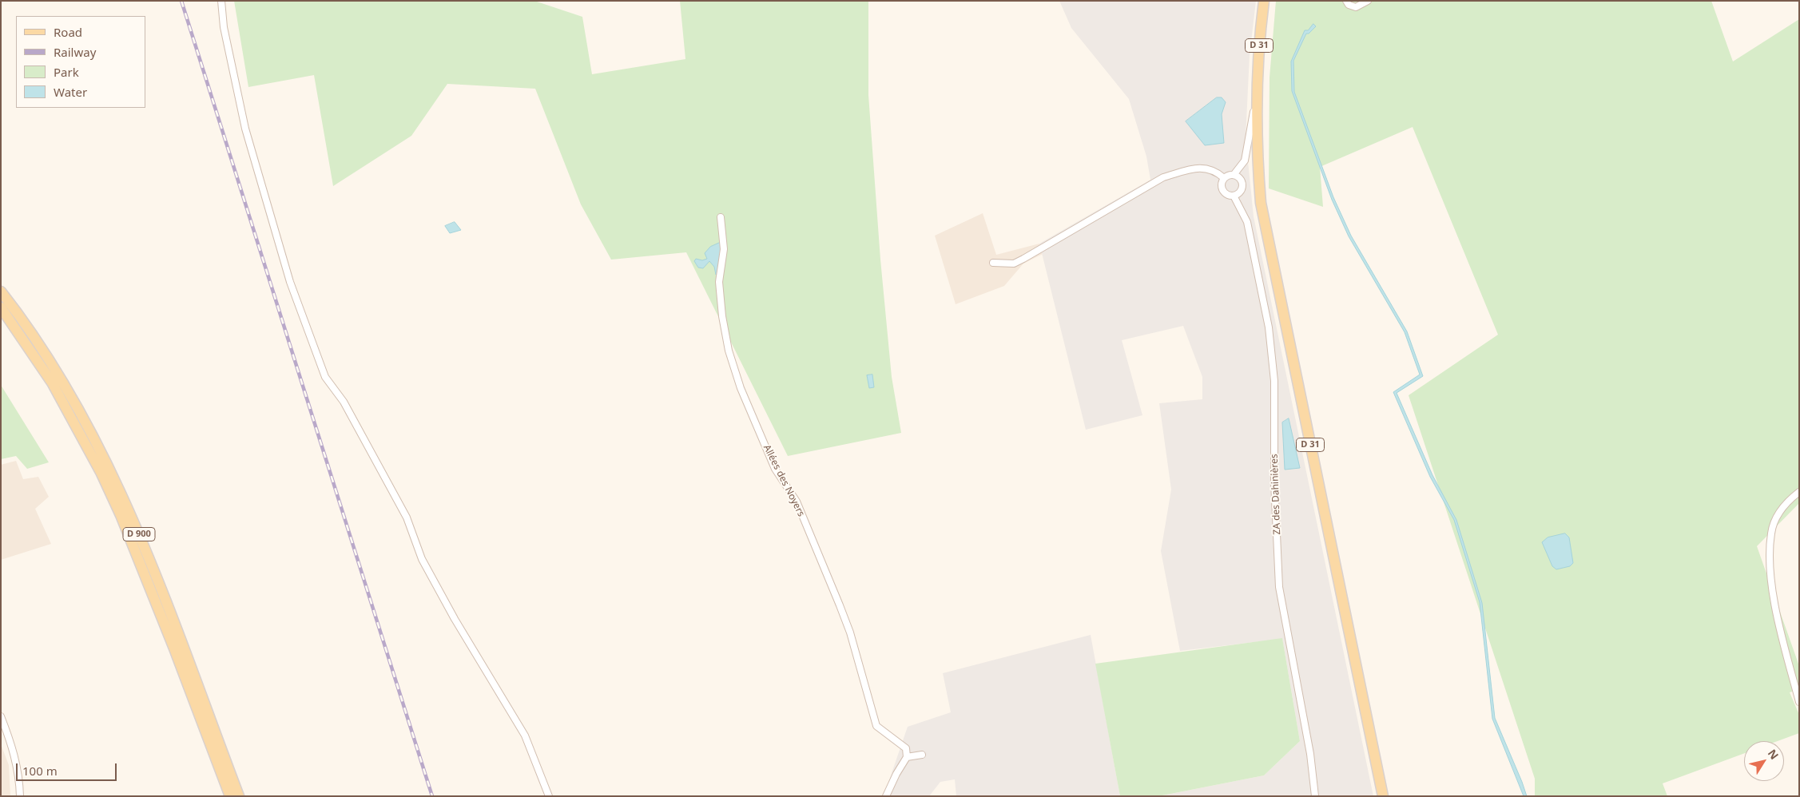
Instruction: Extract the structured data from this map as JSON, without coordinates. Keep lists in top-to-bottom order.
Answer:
{
  "streets": {
    "main road": ["D 31", "D 900"],
    "street": ["Allées des Noyers", "ZA des Dahinières"]
  },
  "legend": [
    "Road",
    "Railway",
    "Park",
    "Water"
  ],
  "scale_bar": "100 m",
  "north": "top right"
}
